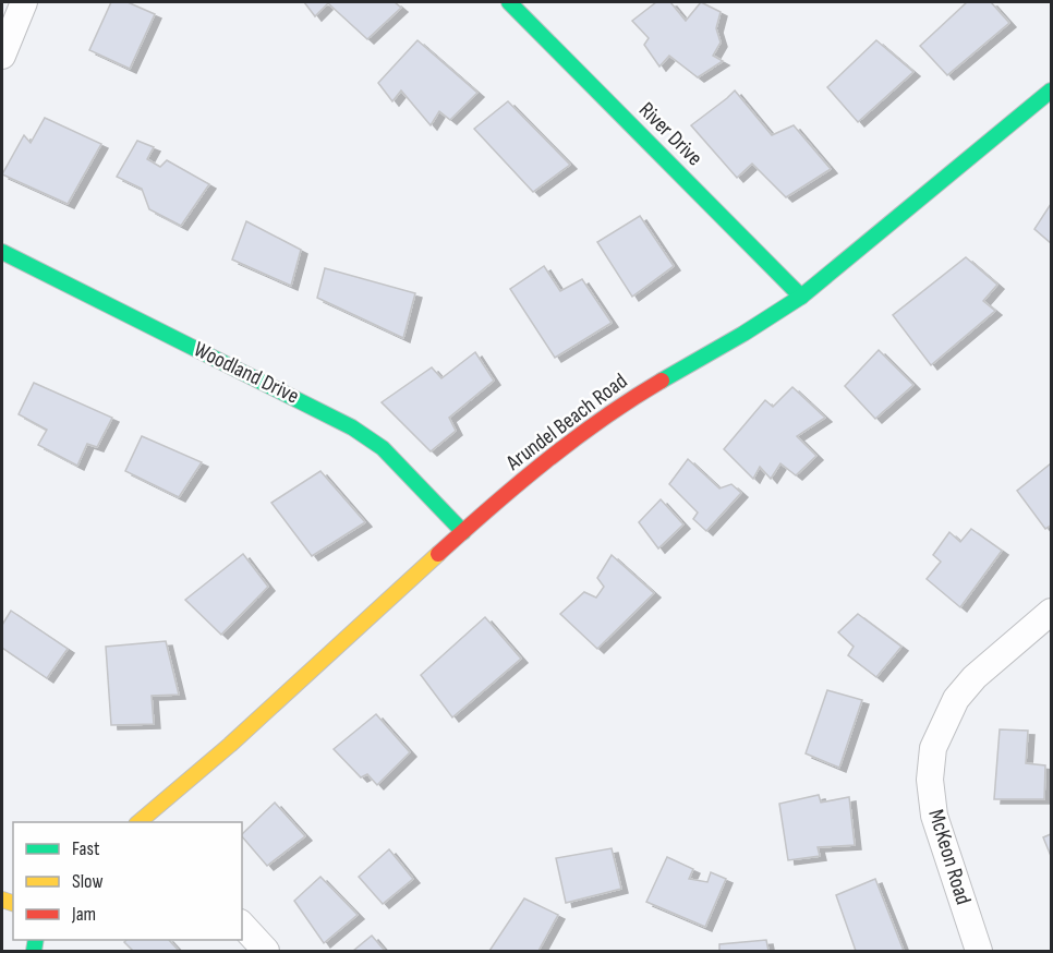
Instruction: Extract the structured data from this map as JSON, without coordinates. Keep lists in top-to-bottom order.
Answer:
{
  "streets": {
    "street": [
      "River Drive",
      "Woodland Drive",
      "Arundel Beach Road",
      "McKeon Road"
    ]
  },
  "crossings": [
    ["River Drive", "Arundel Beach Road"],
    ["Woodland Drive", "Arundel Beach Road"]
  ],
  "legend": ["Fast", "Slow", "Jam"]
}
